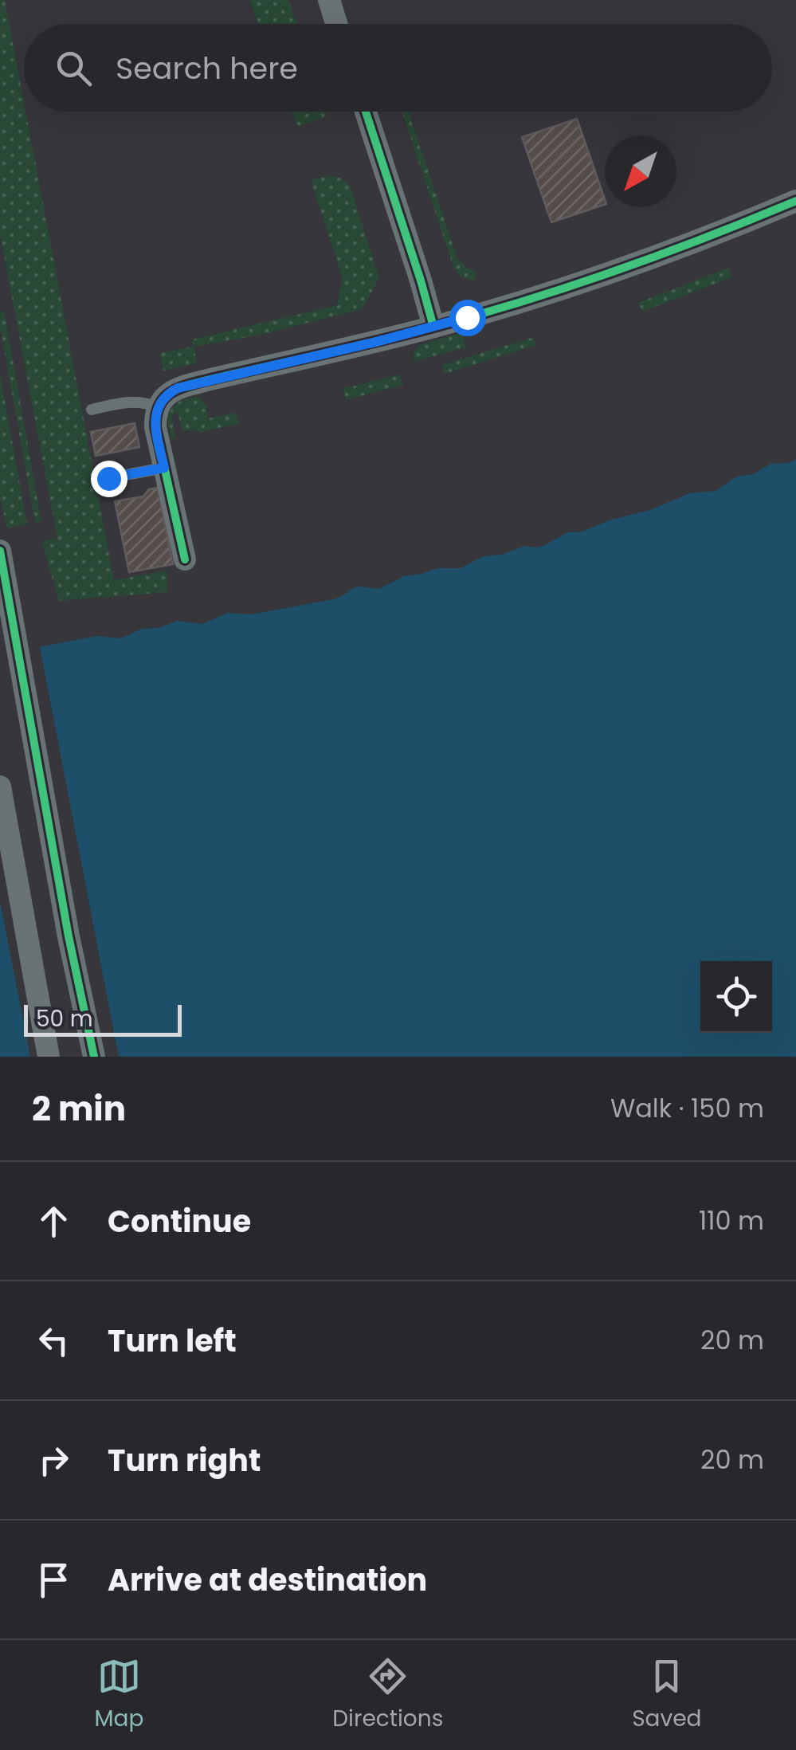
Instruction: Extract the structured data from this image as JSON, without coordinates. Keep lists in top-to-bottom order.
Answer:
{
  "scale_bar": "50 m",
  "north": "bottom left",
  "page": {
    "search": "Search here",
    "scale": "50 m",
    "heading": ["2 min", "Walk · 150 m"],
    "list": [
      ["Continue", "110 m"],
      ["Turn left", "20 m"],
      ["Turn right", "20 m"],
      "Arrive at destination"
    ],
    "nav": ["Map", "Directions", "Saved"]
  }
}
